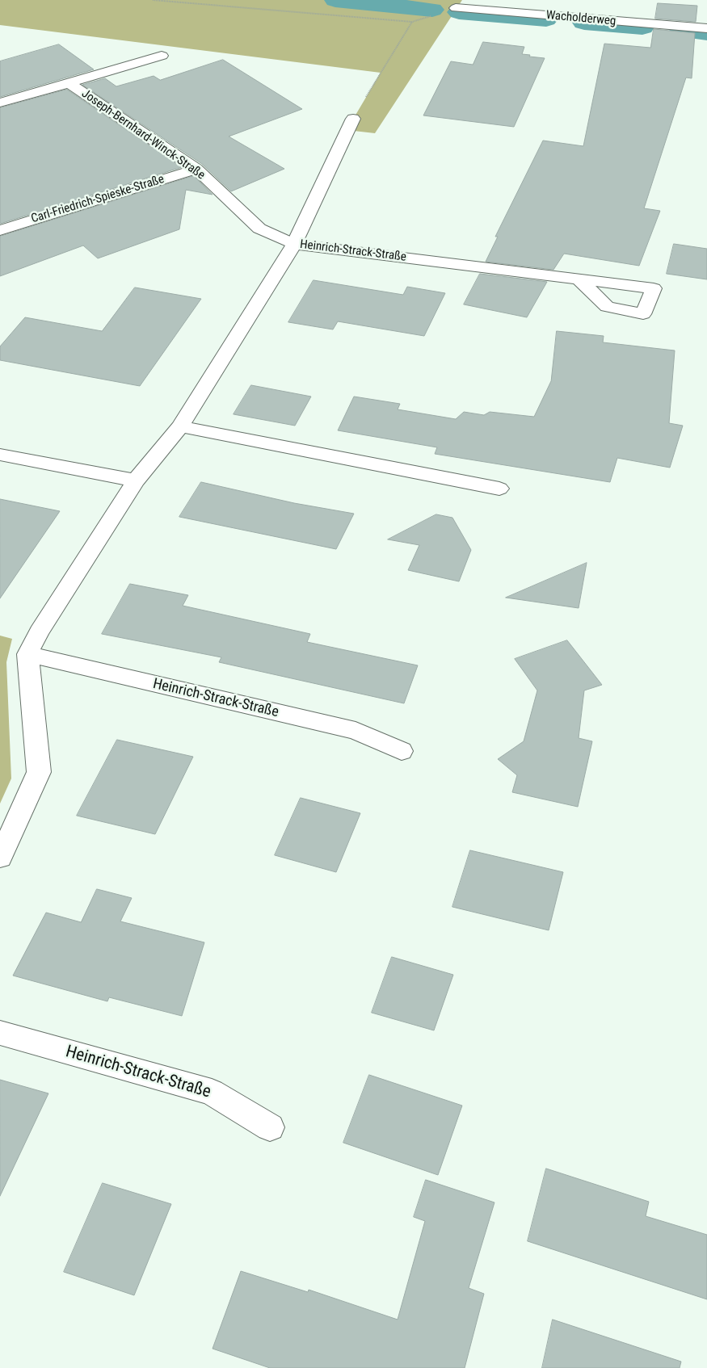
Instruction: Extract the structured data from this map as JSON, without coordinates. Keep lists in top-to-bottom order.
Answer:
{
  "streets": {
    "street": [
      "Wacholderweg",
      "Joseph-Bernhard-Winck-Straße",
      "Carl-Friedrich-Spieske-Straße",
      "Heinrich-Strack-Straße"
    ]
  },
  "crossings": [
    ["Joseph-Bernhard-Winck-Straße", "Carl-Friedrich-Spieske-Straße"],
    ["Joseph-Bernhard-Winck-Straße", "Heinrich-Strack-Straße"]
  ]
}
